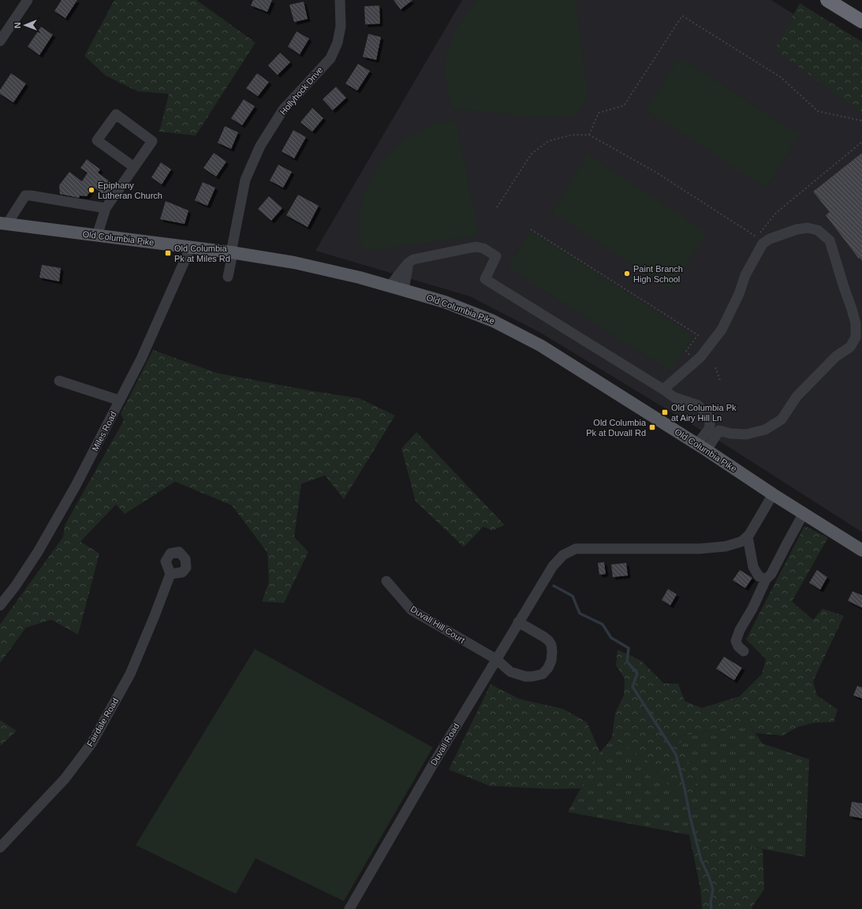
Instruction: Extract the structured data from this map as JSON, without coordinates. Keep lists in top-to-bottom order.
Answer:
{
  "streets": {
    "main road": ["Old Columbia Pike"],
    "street": [
      "Hollyhock Drive",
      "Miles Road",
      "Duvall Hill Court",
      "Fairdale Road",
      "Duvall Road"
    ]
  },
  "crossings": [
    ["Hollyhock Drive", "Old Columbia Pike"],
    ["Old Columbia Pike", "Miles Road"],
    ["Duvall Hill Court", "Duvall Road"]
  ],
  "places": {
    "other": ["Epiphany Lutheran Church", "Paint Branch High School"],
    "transit": ["Old Columbia Pk at Miles Rd", "Old Columbia Pk at Airy Hill Ln", "Old Columbia Pk at Duvall Rd"]
  },
  "north": "left"
}
